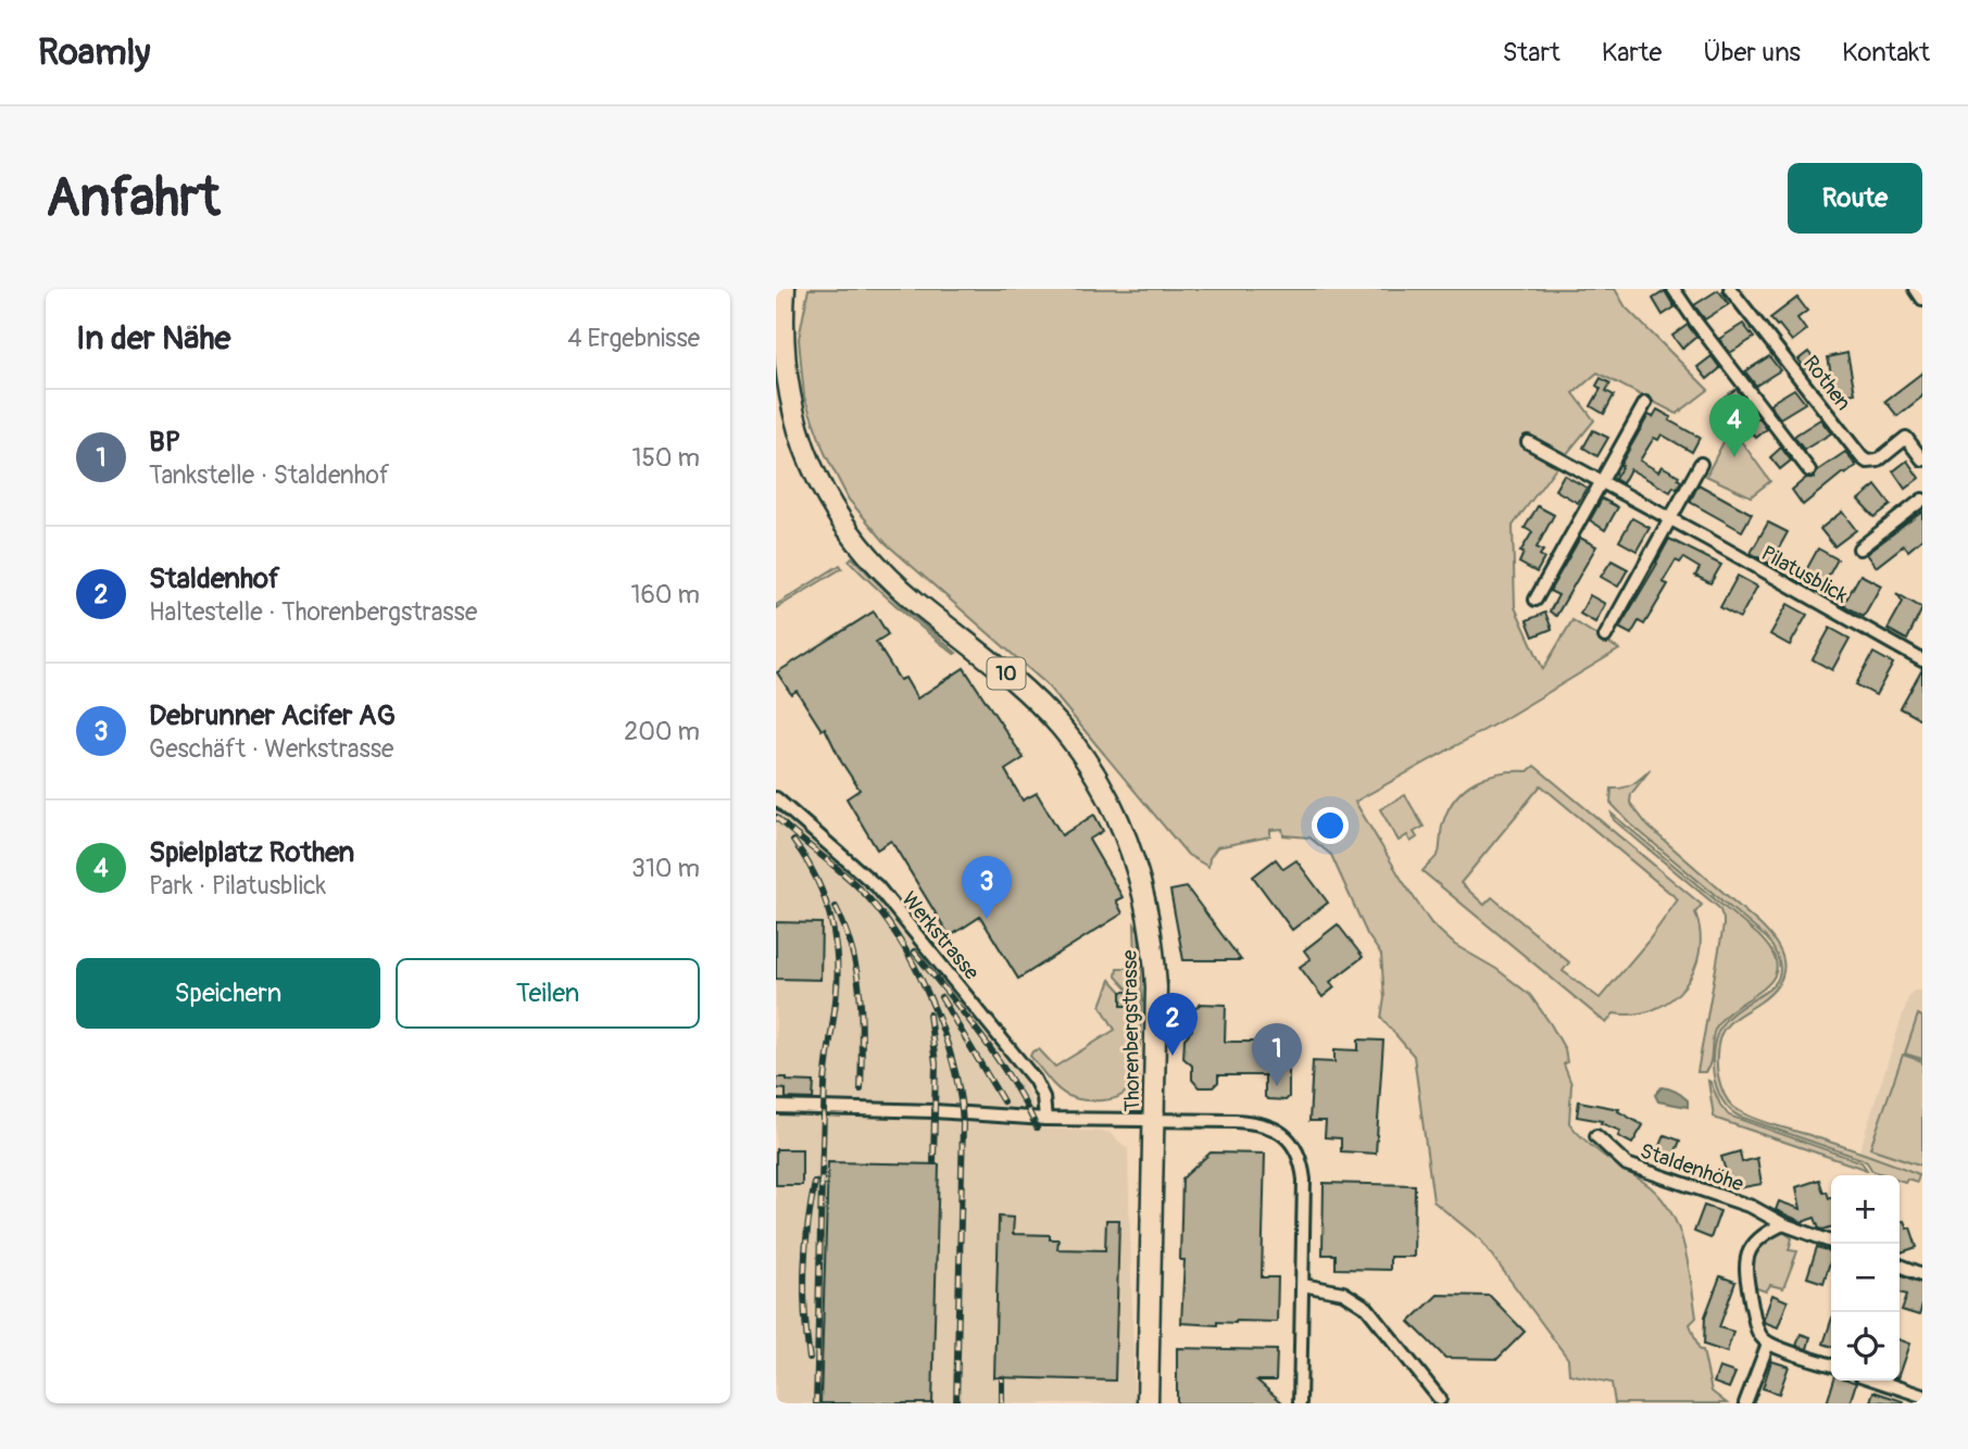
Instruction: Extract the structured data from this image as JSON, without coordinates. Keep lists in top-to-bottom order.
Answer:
{
  "streets": {
    "main road": ["10", "Thorenbergstrasse"],
    "street": [
      "Rothen",
      "Pilatusblick",
      "Werkstrasse",
      "Staldenhöhe"
    ]
  },
  "page": {
    "header": "Roamly",
    "nav": [
      "Start",
      "Karte",
      "Über uns",
      "Kontakt"
    ],
    "buttons": [
      "Route",
      ["Speichern", "Teilen"]
    ],
    "title": "Anfahrt",
    "heading": ["In der Nähe", "4 Ergebnisse"],
    "list": [
      {
        "mark": "1",
        "name": "BP",
        "note": "Tankstelle · Staldenhof",
        "value": "150 m"
      },
      {
        "mark": "2",
        "name": "Staldenhof",
        "note": "Haltestelle · Thorenbergstrasse",
        "value": "160 m"
      },
      {
        "mark": "3",
        "name": "Debrunner Acifer AG",
        "note": "Geschäft · Werkstrasse",
        "value": "200 m"
      },
      {
        "mark": "4",
        "name": "Spielplatz Rothen",
        "note": "Park · Pilatusblick",
        "value": "310 m"
      }
    ],
    "pins": [
      "4",
      "3",
      "2",
      "1"
    ],
    "map_buttons": ["+", "−"]
  }
}
